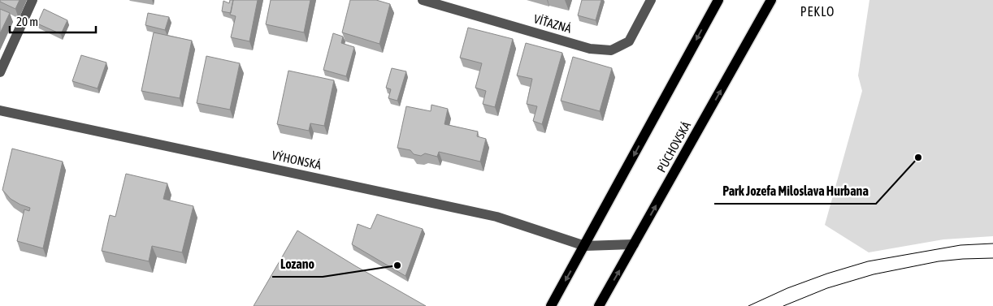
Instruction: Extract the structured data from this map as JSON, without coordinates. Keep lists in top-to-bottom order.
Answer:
{
  "streets": {
    "main road": ["PÚCHOVSKÁ"],
    "street": ["VÍŤAZNÁ", "VÝHONSKÁ"]
  },
  "crossings": [
    ["PÚCHOVSKÁ", "VÝHONSKÁ"]
  ],
  "districts": ["PEKLO"],
  "places": ["Park Jozefa Miloslava Hurbana", "Lozano"],
  "scale_bar": "20 m"
}
